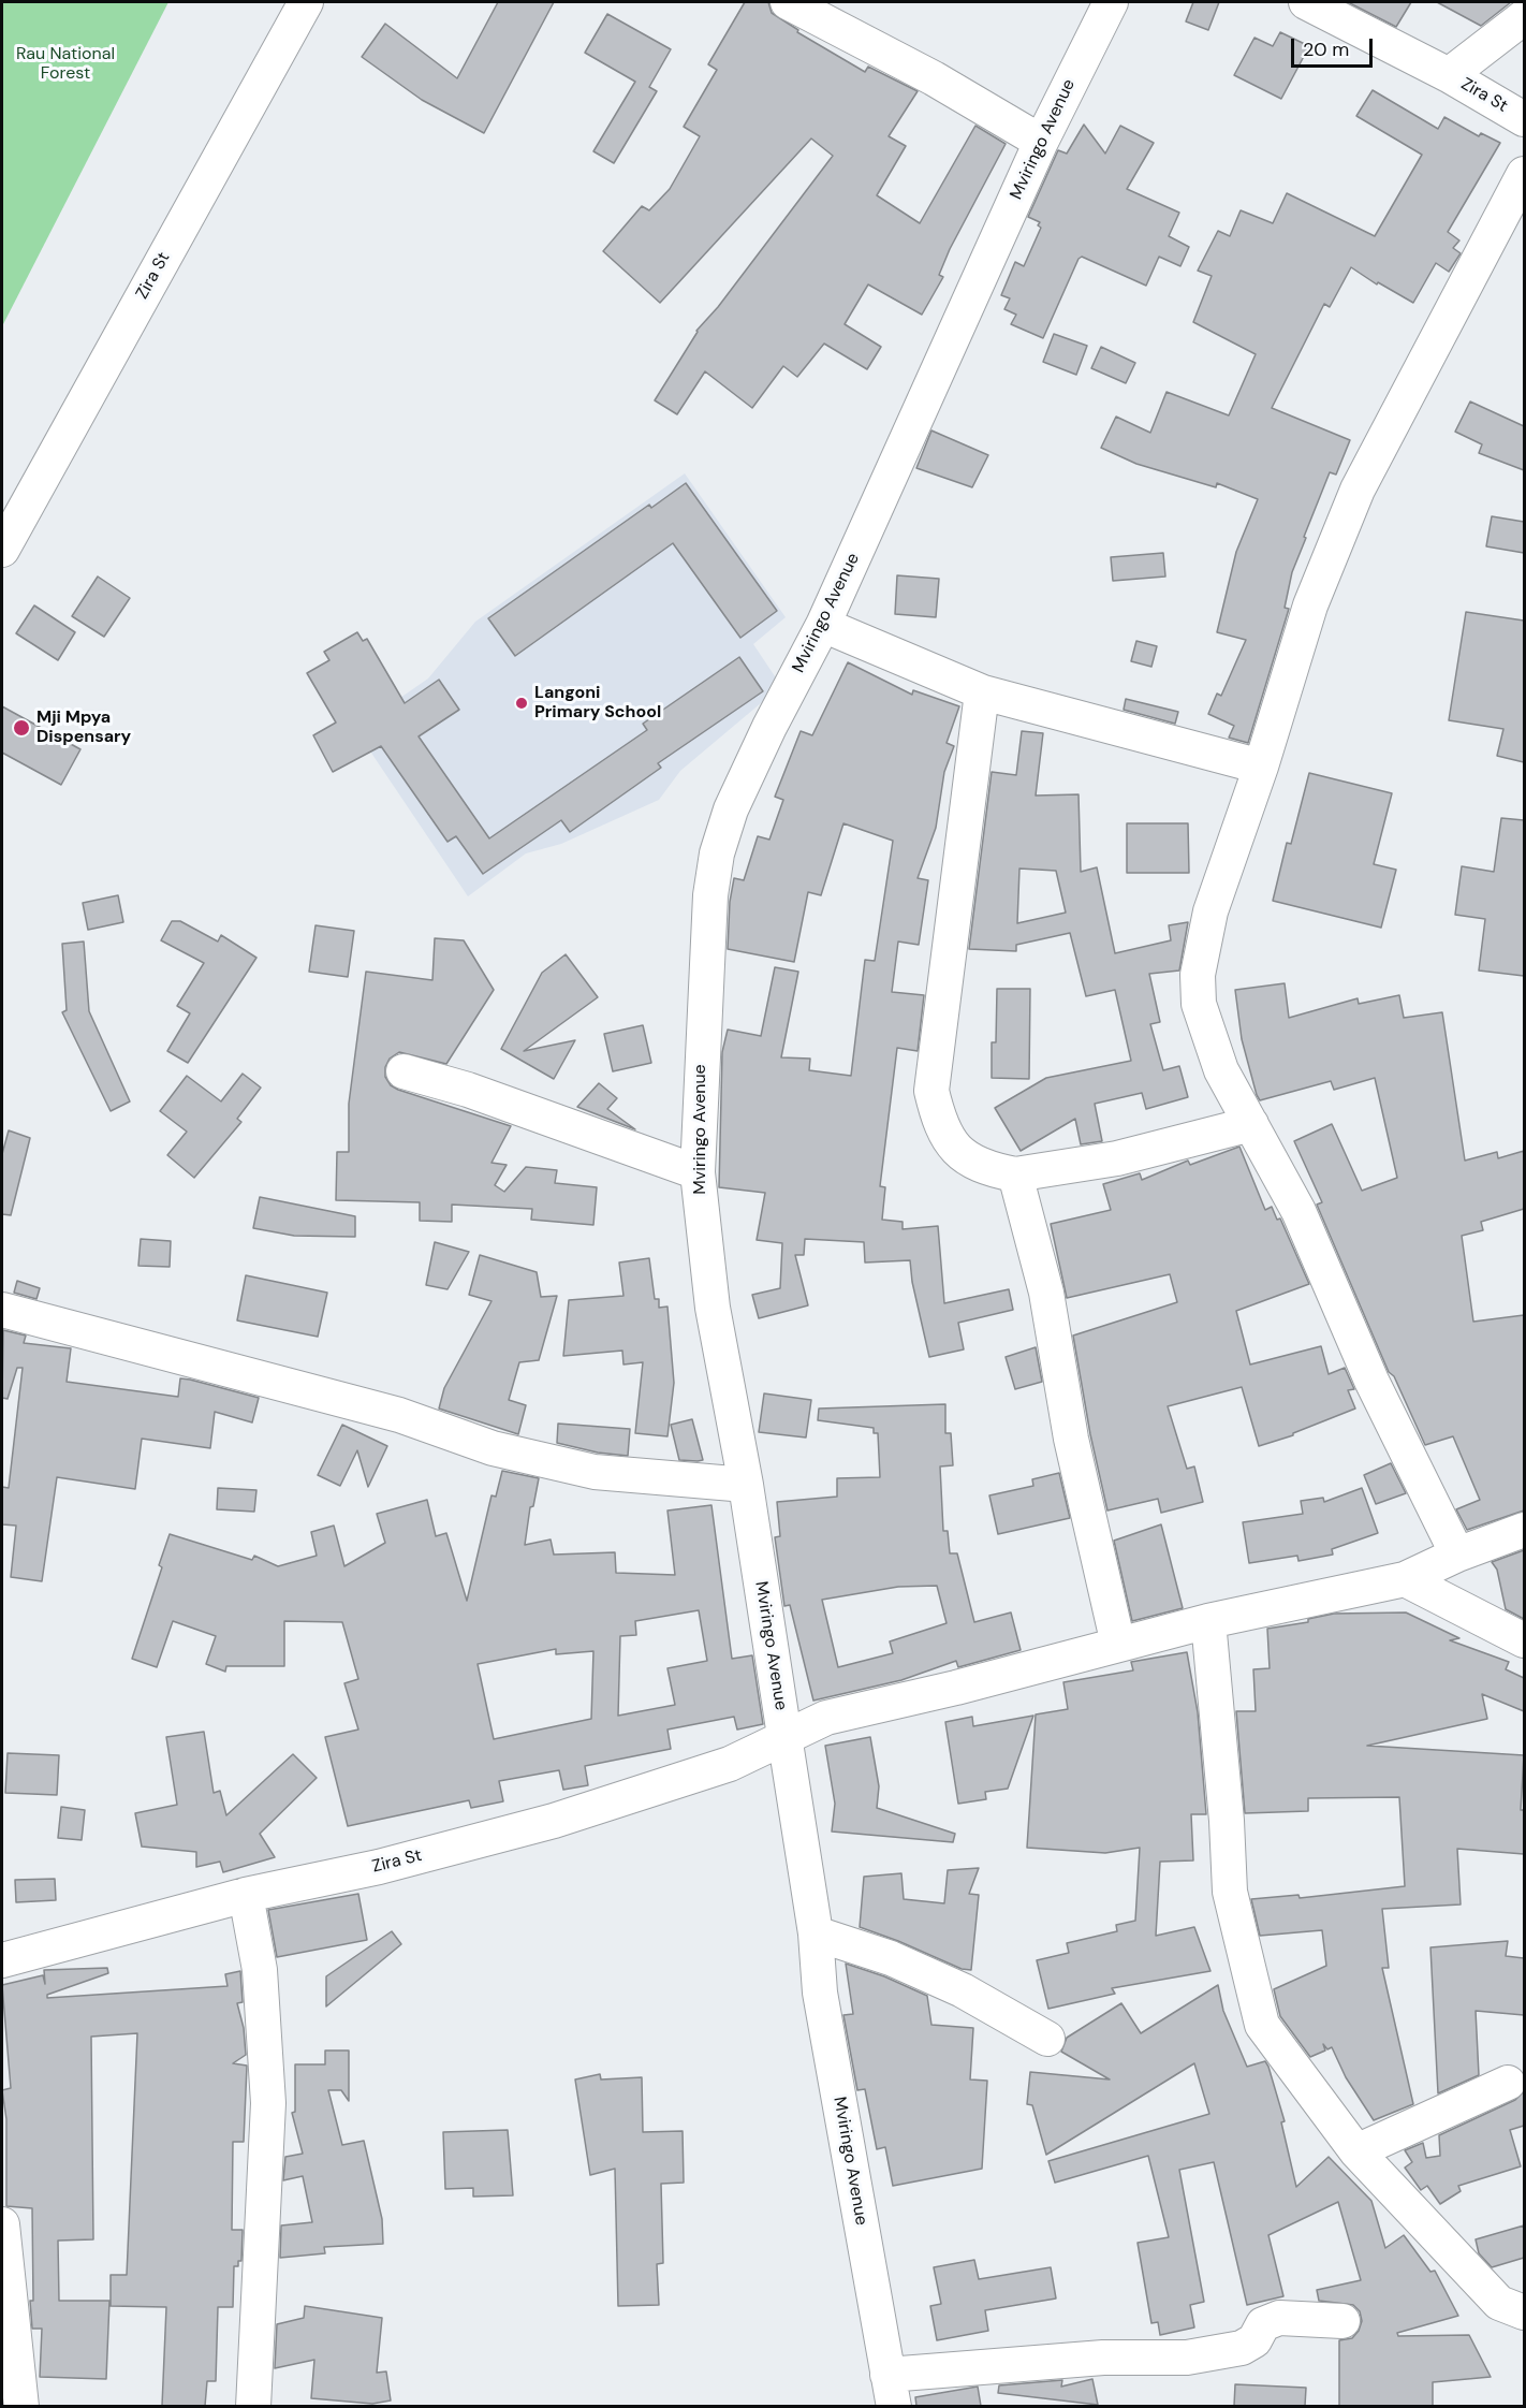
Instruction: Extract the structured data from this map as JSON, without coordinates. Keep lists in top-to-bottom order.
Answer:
{
  "streets": {
    "street": ["Zira St", "Mviringo Avenue"]
  },
  "crossings": [
    ["Zira St", "Mviringo Avenue"]
  ],
  "parks": ["Rau National Forest"],
  "places": ["Langoni Primary School", "Mji Mpya Dispensary"],
  "scale_bar": "20 m"
}
